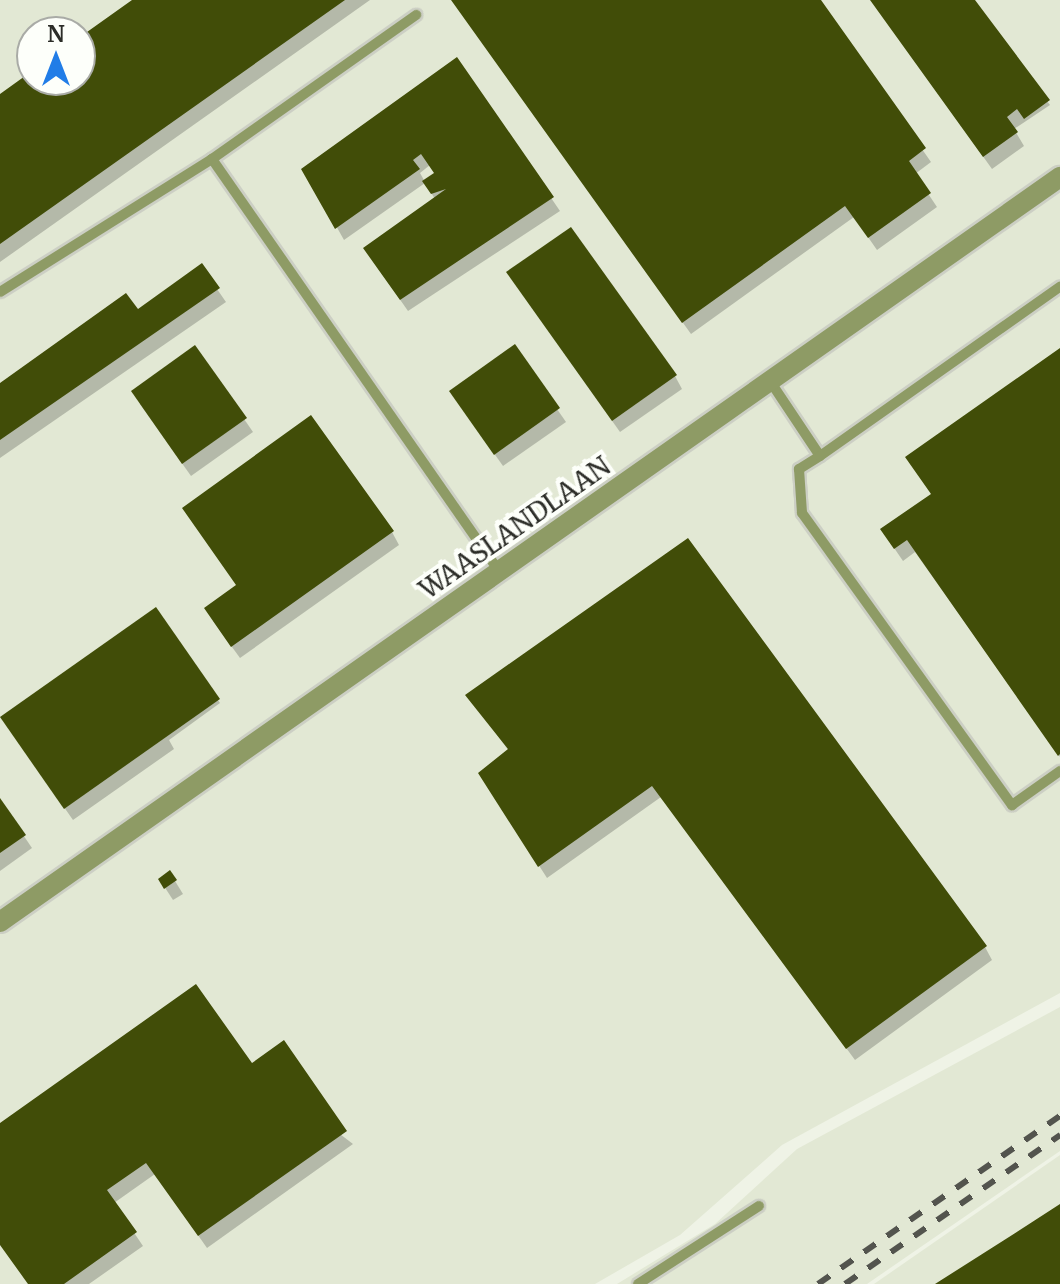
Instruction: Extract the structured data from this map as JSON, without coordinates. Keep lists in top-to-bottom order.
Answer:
{
  "streets": {
    "street": ["WAASLANDLAAN"]
  },
  "north": "top"
}
